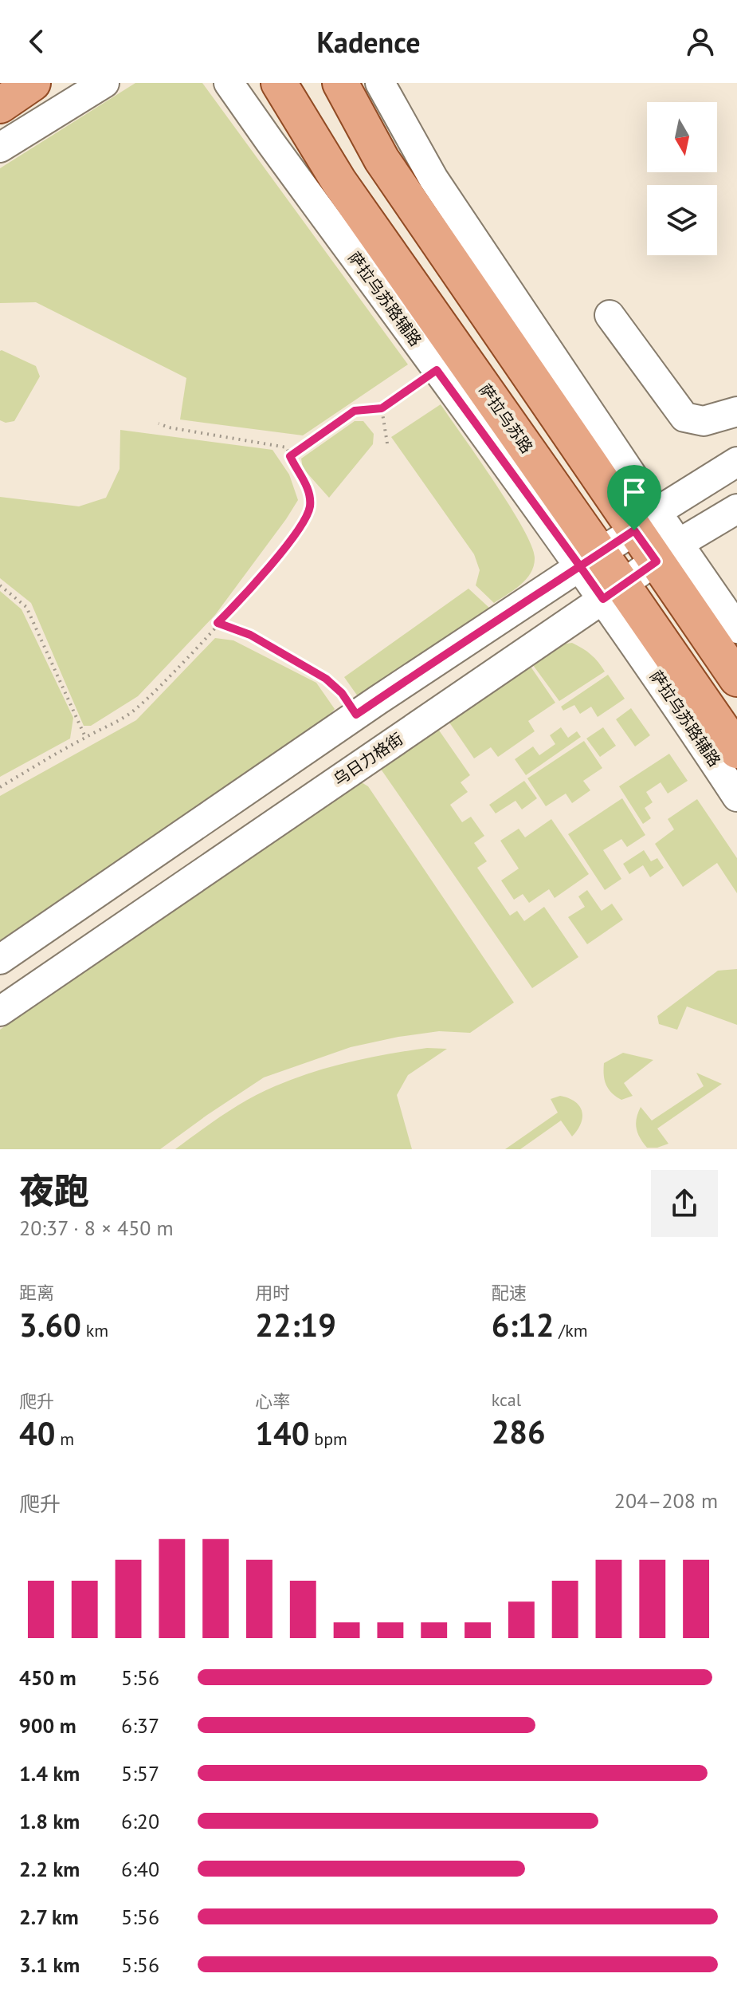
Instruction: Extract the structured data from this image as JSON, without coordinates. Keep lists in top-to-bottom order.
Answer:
{
  "streets": {
    "main road": ["萨拉乌苏路"],
    "street": ["萨拉乌苏路辅路", "乌日力格街"]
  },
  "crossings": [
    ["萨拉乌苏路辅路", "萨拉乌苏路"],
    ["萨拉乌苏路辅路", "乌日力格街"],
    ["萨拉乌苏路", "乌日力格街"]
  ],
  "north": "bottom",
  "page": {
    "header": "Kadence",
    "heading": ["夜跑", "20:37 · 8 × 450 m"],
    "stats": [
      ["距离", "3.60 km"],
      ["用时", "22:19"],
      ["配速", "6:12 /km"],
      ["爬升", "40 m"],
      ["心率", "140 bpm"],
      ["kcal", "286"]
    ],
    "chart": ["爬升", "204–208 m"],
    "list": [
      {
        "name": "450 m",
        "note": "5:56"
      },
      {
        "name": "900 m",
        "note": "6:37"
      },
      {
        "name": "1.4 km",
        "note": "5:57"
      },
      {
        "name": "1.8 km",
        "note": "6:20"
      },
      {
        "name": "2.2 km",
        "note": "6:40"
      },
      {
        "name": "2.7 km",
        "note": "5:56"
      },
      {
        "name": "3.1 km",
        "note": "5:56"
      }
    ]
  }
}
